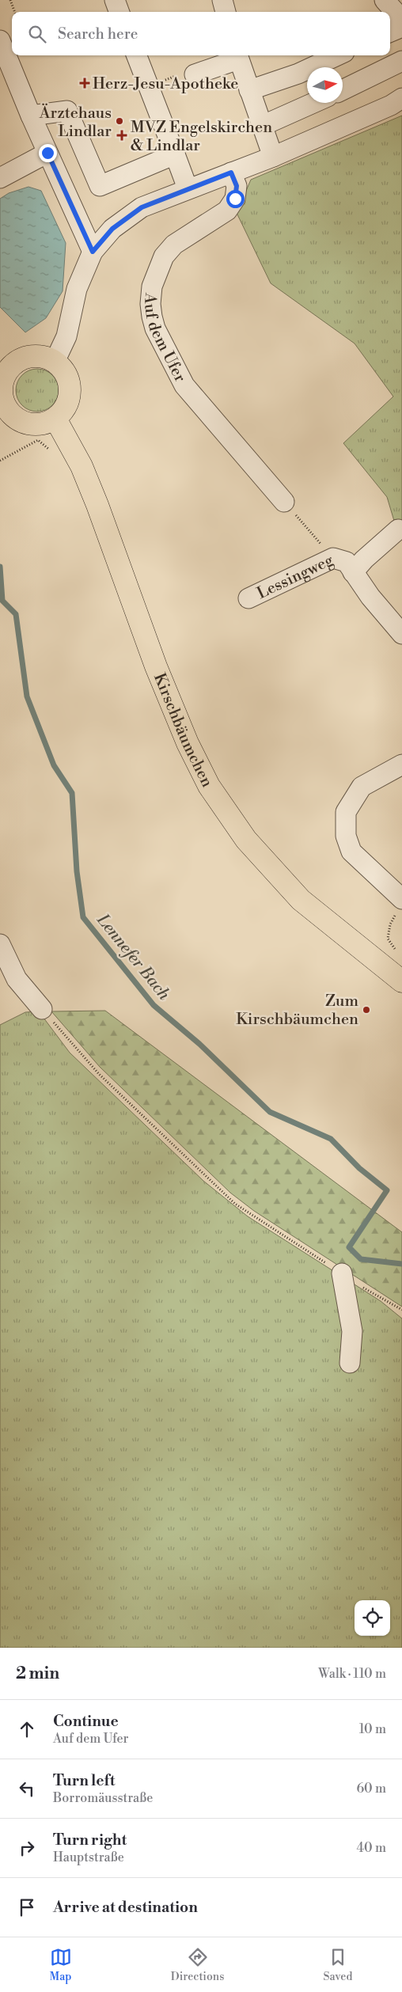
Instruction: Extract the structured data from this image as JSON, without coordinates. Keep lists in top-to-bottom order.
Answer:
{
  "streets": {
    "main road": ["Kirschbäumchen"],
    "street": ["Auf dem Ufer", "Lessingweg"]
  },
  "water": ["Lennefer Bach"],
  "places": {
    "health": ["Herz-Jesu-Apotheke", "MVZ Engelskirchen & Lindlar"],
    "other": ["Ärztehaus Lindlar", "Zum Kirschbäumchen"]
  },
  "north": "right",
  "page": {
    "search": "Search here",
    "heading": ["2 min", "Walk · 110 m"],
    "list": [
      ["Continue", "Auf dem Ufer", "10 m"],
      ["Turn left", "Borromäusstraße", "60 m"],
      ["Turn right", "Hauptstraße", "40 m"],
      "Arrive at destination"
    ],
    "nav": ["Map", "Directions", "Saved"]
  }
}
